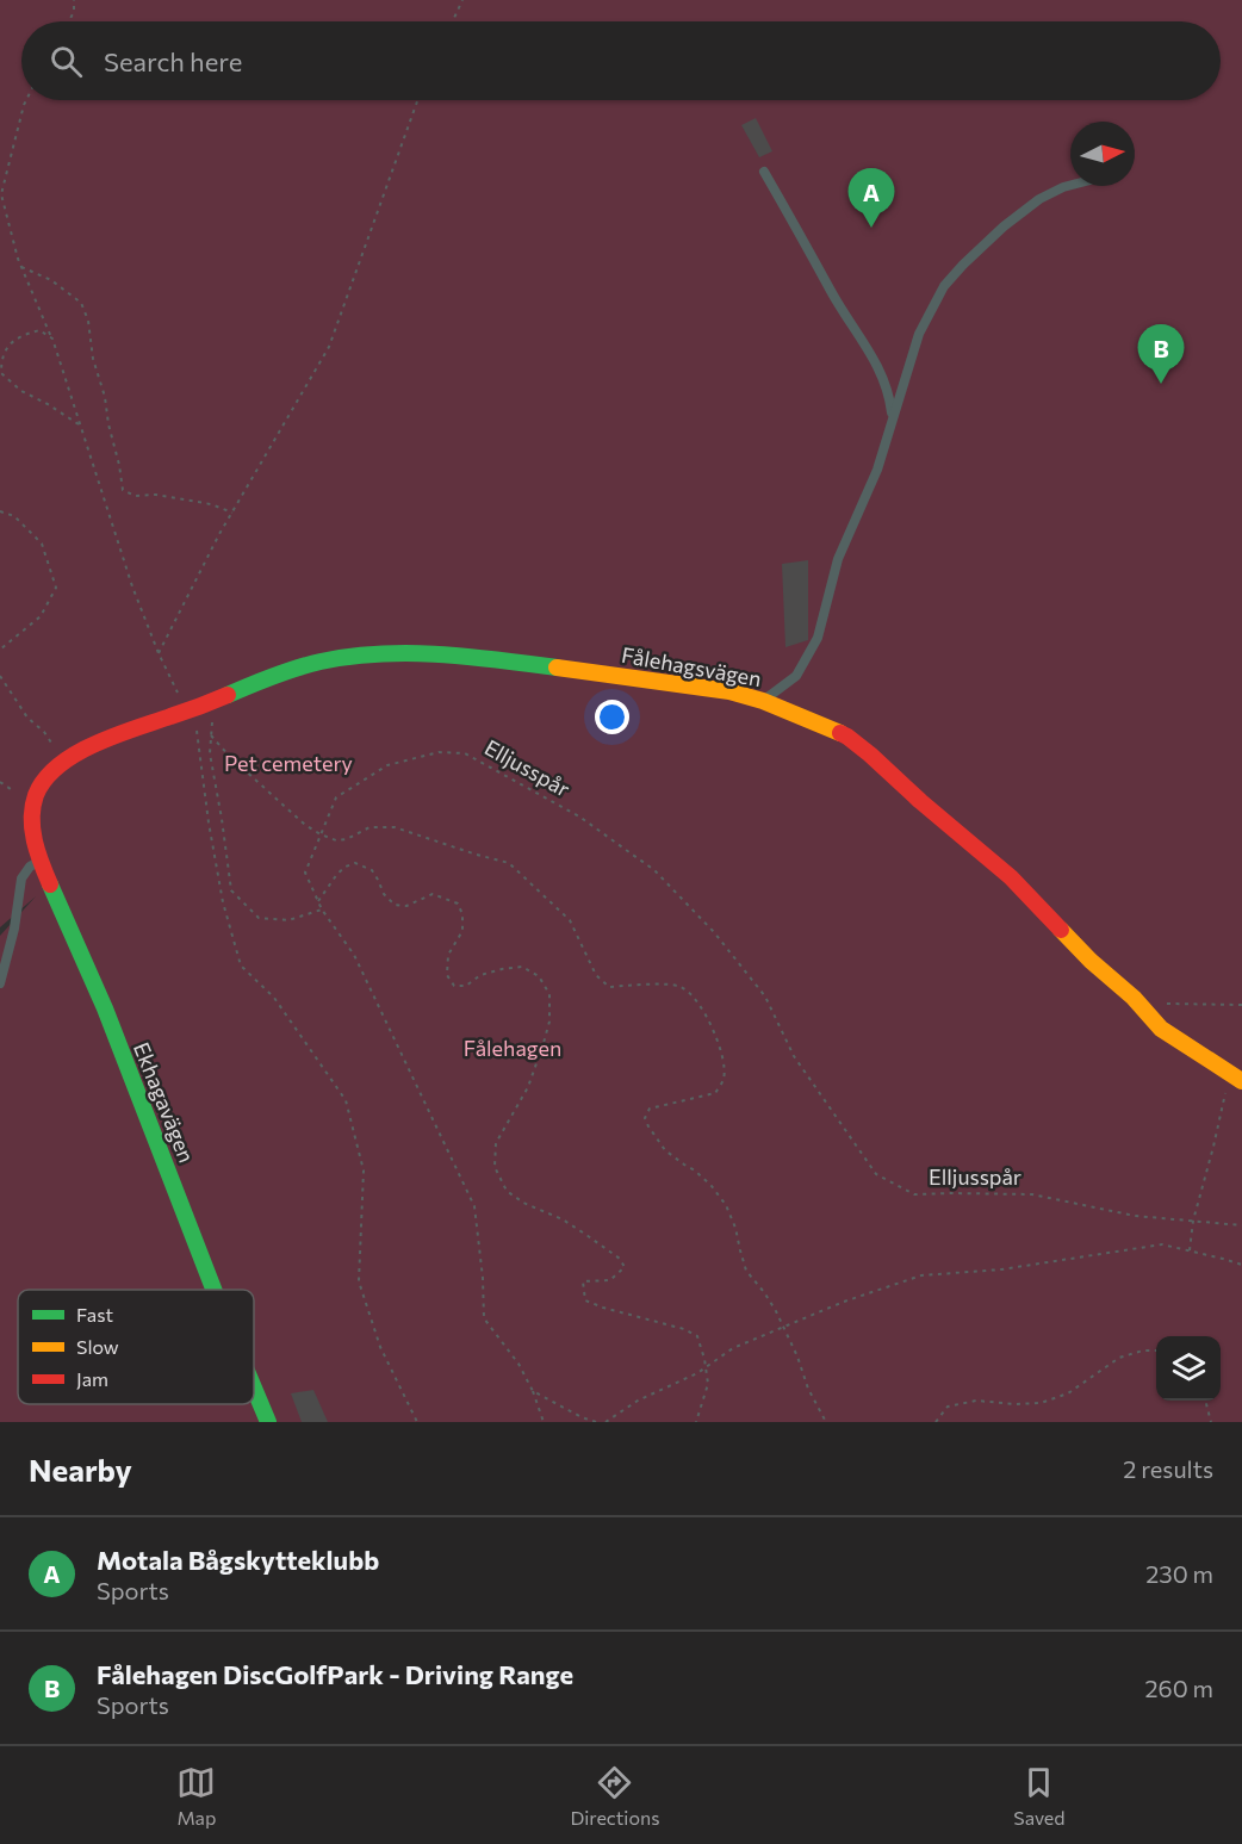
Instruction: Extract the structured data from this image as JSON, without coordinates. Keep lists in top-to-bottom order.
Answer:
{
  "streets": {
    "street": ["Fålehagsvägen", "Ekhagavägen"],
    "path": ["Elljusspår"]
  },
  "crossings": [
    ["Fålehagsvägen", "Ekhagavägen"]
  ],
  "parks": ["Pet cemetery", "Fålehagen"],
  "legend": ["Fast", "Slow", "Jam"],
  "north": "right",
  "page": {
    "search": "Search here",
    "pins": ["A", "B"],
    "heading": ["Nearby", "2 results"],
    "list": [
      {
        "mark": "A",
        "name": "Motala Bågskytteklubb",
        "note": "Sports",
        "value": "230 m"
      },
      {
        "mark": "B",
        "name": "Fålehagen DiscGolfPark - Driving Range",
        "note": "Sports",
        "value": "260 m"
      }
    ],
    "nav": ["Map", "Directions", "Saved"]
  }
}
